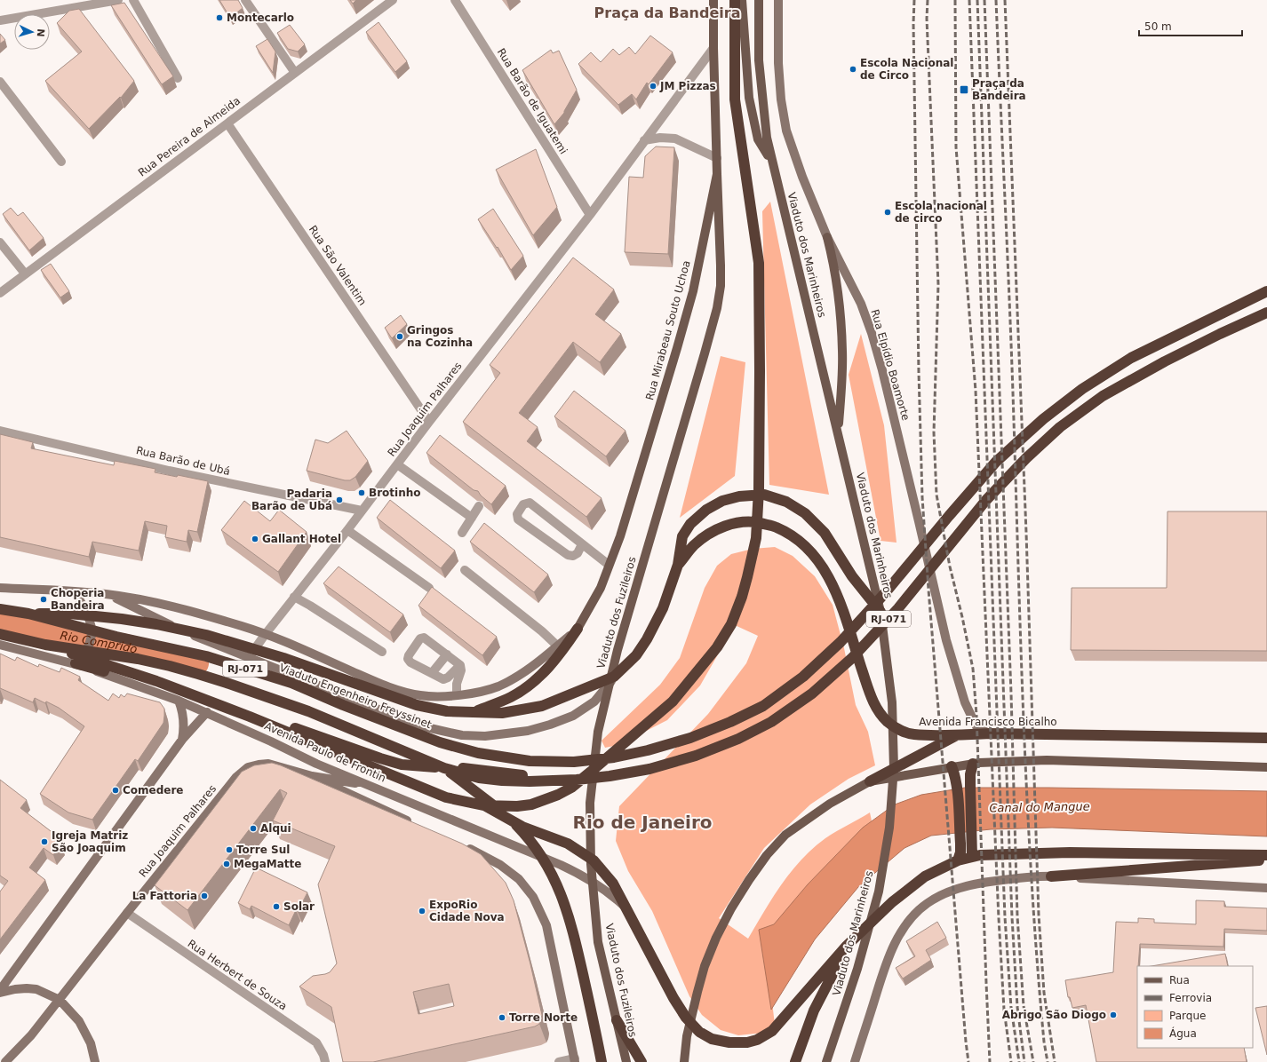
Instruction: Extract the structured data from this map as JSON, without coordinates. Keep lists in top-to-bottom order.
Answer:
{
  "streets": {
    "highway": ["RJ-071", "Viaduto Engenheiro Freyssinet", "Avenida Francisco Bicalho"],
    "main road": [
      "Viaduto dos Marinheiros",
      "Rua Mirabeau Souto Uchoa",
      "Rua Elpídio Boamorte",
      "Rua Joaquim Palhares",
      "Viaduto dos Fuzileiros",
      "Avenida Paulo de Frontin"
    ],
    "street": [
      "Rua Barão de Iguatemi",
      "Rua Pereira de Almeida",
      "Rua São Valentim",
      "Rua Barão de Ubá",
      "Rua Herbert de Souza"
    ]
  },
  "crossings": [
    ["Rua Barão de Iguatemi", "Rua Joaquim Palhares"],
    ["Rua Pereira de Almeida", "Rua São Valentim"],
    ["Rua São Valentim", "Rua Joaquim Palhares"],
    ["Rua Mirabeau Souto Uchoa", "Rua Joaquim Palhares"],
    ["Rua Mirabeau Souto Uchoa", "Viaduto dos Fuzileiros"],
    ["Rua Elpídio Boamorte", "Avenida Francisco Bicalho"],
    ["Rua Joaquim Palhares", "Rua Barão de Ubá"],
    ["Rua Joaquim Palhares", "Rua Herbert de Souza"]
  ],
  "districts": ["Praça da Bandeira", "Rio de Janeiro"],
  "water": ["Rio Comprido", "Canal do Mangue"],
  "places": {
    "other": [
      "Montecarlo",
      "Escola Nacional de Circo",
      "JM Pizzas",
      "Escola nacional de circo",
      "Gringos na Cozinha",
      "Brotinho",
      "Padaria Barão de Ubá",
      "Gallant Hotel",
      "Choperia Bandeira",
      "Comedere",
      "Alqui",
      "Igreja Matriz São Joaquim",
      "Torre Sul",
      "MegaMatte",
      "La Fattoria",
      "Solar",
      "ExpoRio Cidade Nova",
      "Abrigo São Diogo",
      "Torre Norte"
    ],
    "transit": ["Praça da Bandeira"]
  },
  "legend": [
    "Rua",
    "Ferrovia",
    "Parque",
    "Água"
  ],
  "scale_bar": "50 m",
  "north": "right"
}
